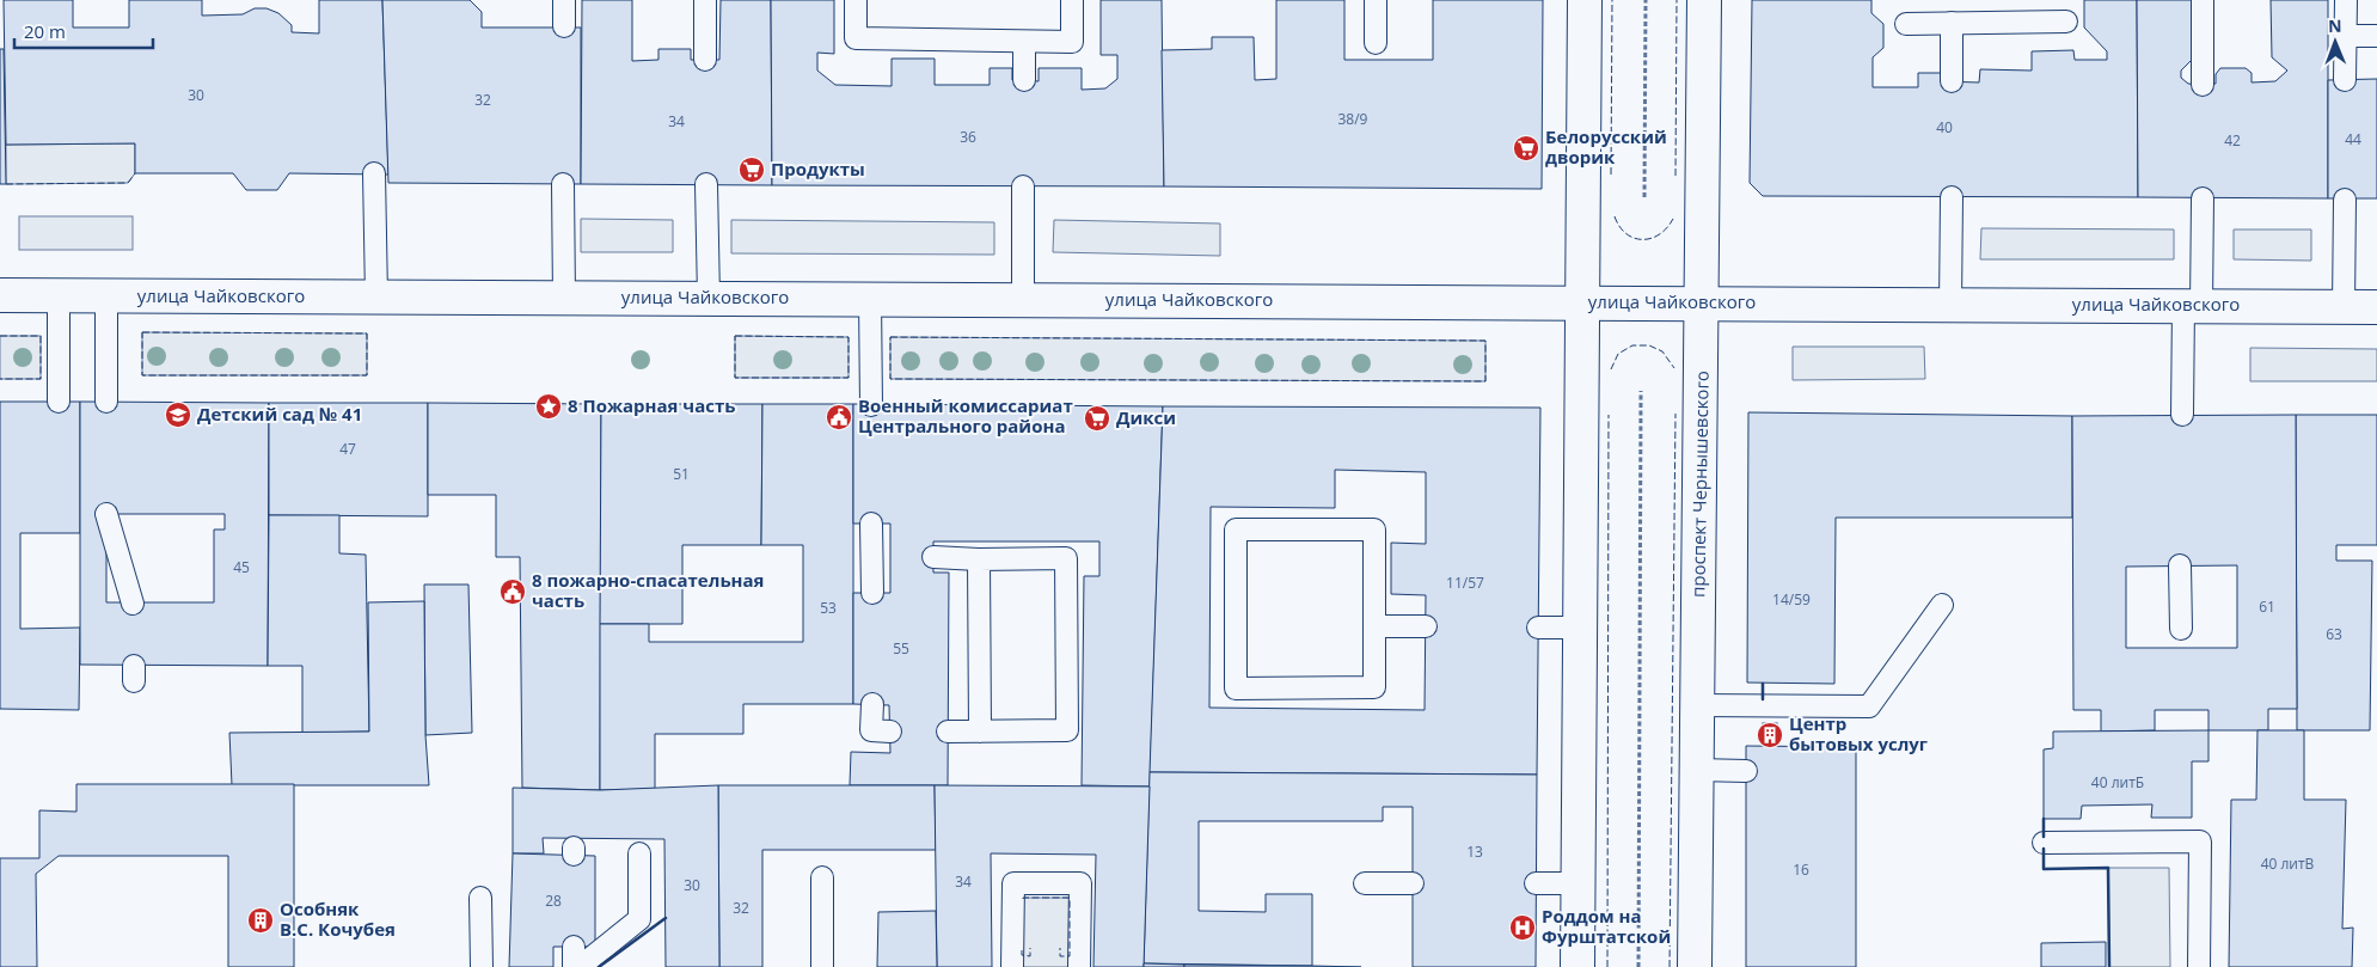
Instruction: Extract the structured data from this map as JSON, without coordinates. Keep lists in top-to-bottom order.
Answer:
{
  "streets": {
    "street": ["улица Чайковского", "проспект Чернышевского"]
  },
  "crossings": [
    ["улица Чайковского", "проспект Чернышевского"]
  ],
  "places": {
    "supermarket": ["Белорусский дворик", "Продукты", "Дикси"],
    "place": ["8 Пожарная часть"],
    "school or university": ["Детский сад № 41"],
    "public building": ["Военный комиссариат Центрального района", "8 пожарно-спасательная часть"],
    "building": ["Центр бытовых услуг", "Особняк В.С. Кочубея"],
    "hospital": ["Роддом на Фурштатской"]
  },
  "house_numbers": [
    "30",
    "32",
    "38/9",
    "34",
    "40",
    "36",
    "44",
    "42",
    "47",
    "51",
    "45",
    "11/57",
    "14/59",
    "61",
    "53",
    "63",
    "55",
    "40 литБ",
    "13",
    "40 литВ",
    "16",
    "34",
    "30",
    "28",
    "32"
  ],
  "scale_bar": "20 m",
  "north": "top"
}
